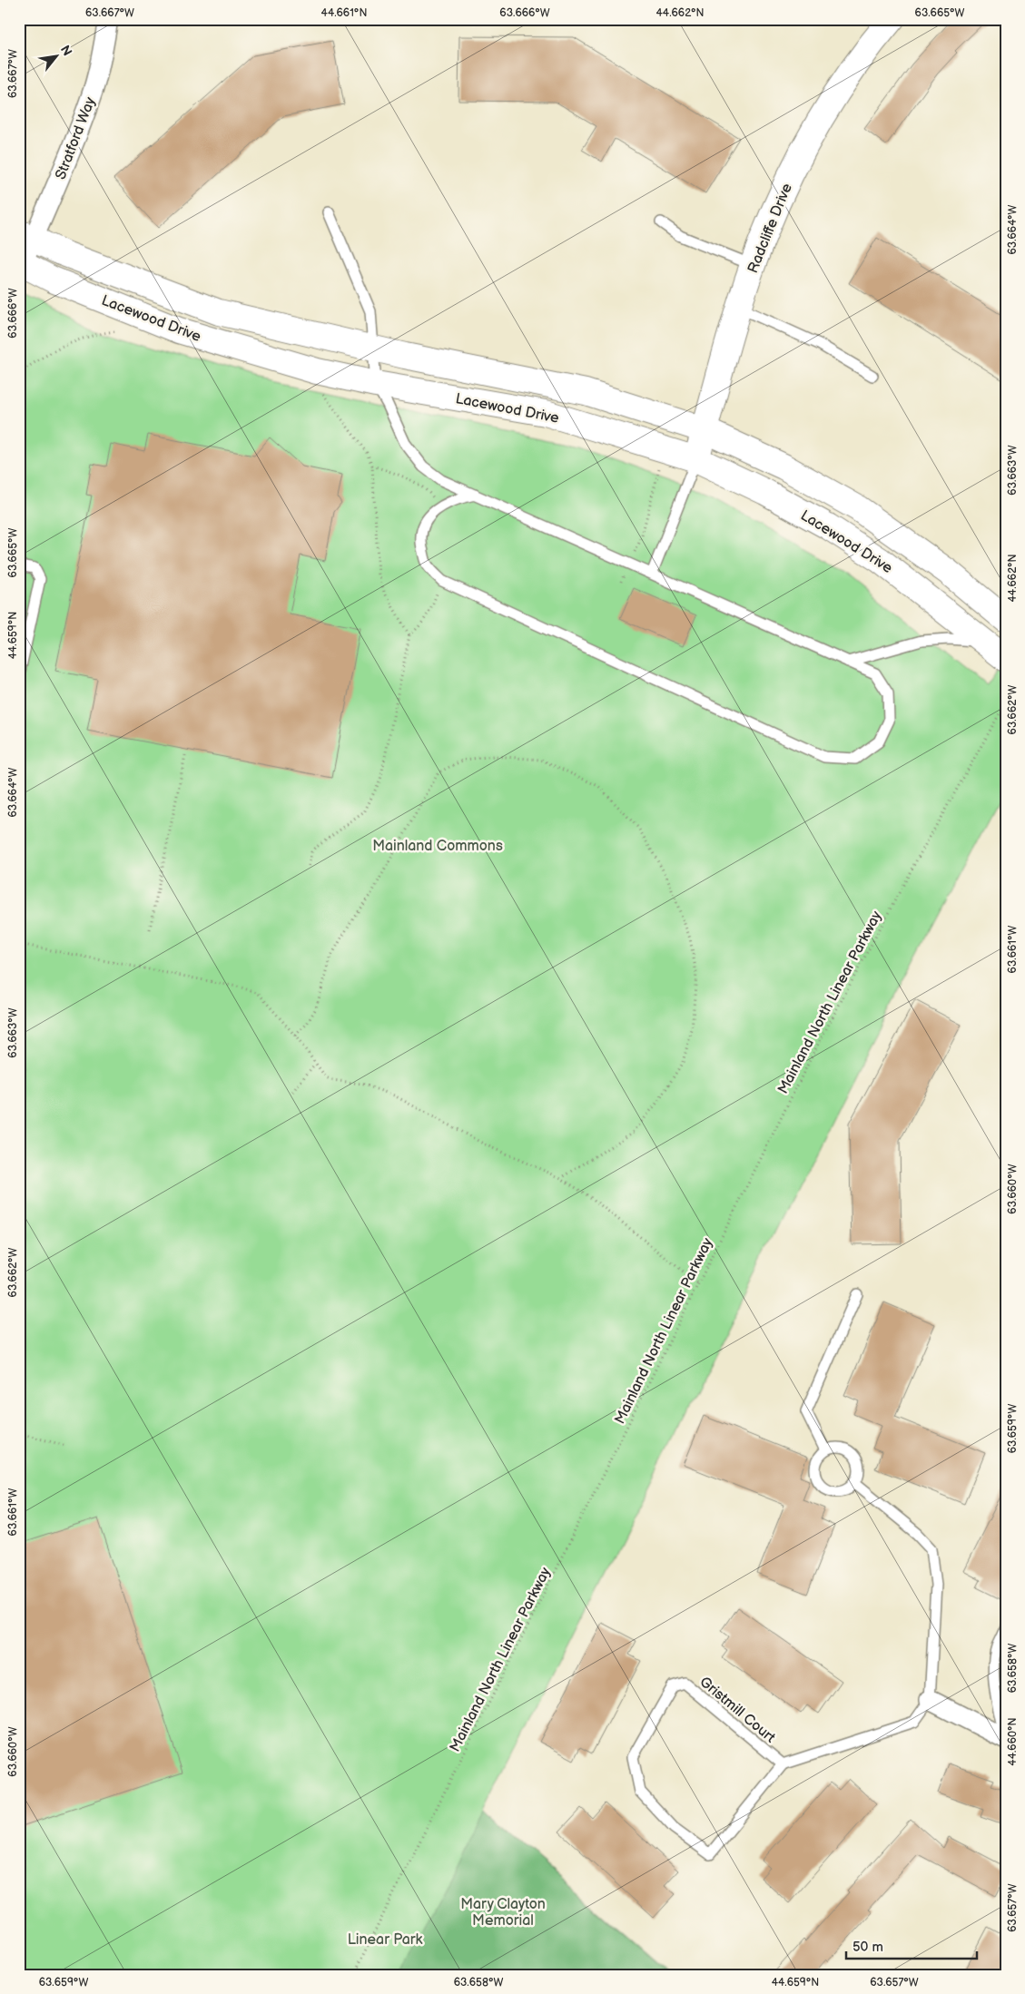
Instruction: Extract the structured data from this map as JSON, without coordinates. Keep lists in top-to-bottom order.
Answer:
{
  "streets": {
    "main road": ["Radcliffe Drive", "Lacewood Drive"],
    "street": ["Stratford Way"],
    "lane": ["Gristmill Court"],
    "path": ["Mainland North Linear Parkway"]
  },
  "crossings": [
    ["Stratford Way", "Lacewood Drive"],
    ["Radcliffe Drive", "Lacewood Drive"]
  ],
  "parks": ["Mainland Commons", "Mary Clayton Memorial", "Linear Park"],
  "scale_bar": "50 m",
  "north": "top right",
  "coordinates": [
    "63.667°W",
    "44.661°N",
    "63.666°W",
    "44.662°N",
    "63.665°W",
    "63.664°W",
    "63.663°W",
    "44.659°N",
    "63.662°W",
    "63.661°W",
    "63.660°W",
    "63.659°W",
    "63.658°W",
    "44.660°N",
    "63.657°W"
  ]
}
